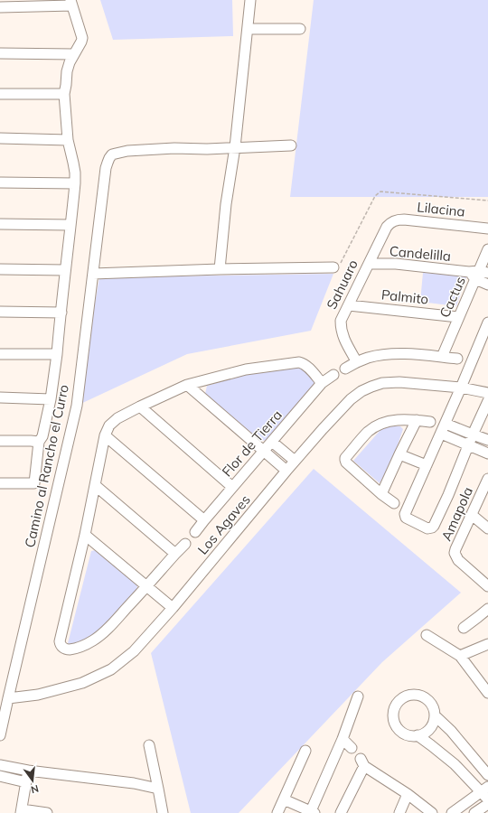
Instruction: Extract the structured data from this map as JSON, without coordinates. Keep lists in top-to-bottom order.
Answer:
{
  "streets": {
    "street": [
      "Lilacina",
      "Candelilla",
      "Sahuaro",
      "Palmito",
      "Cactus",
      "Flor de Tierra",
      "Camino al Rancho el Curro",
      "Amapola",
      "Los Agaves"
    ]
  },
  "crossings": [
    ["Lilacina", "Sahuaro"],
    ["Candelilla", "Sahuaro"],
    ["Candelilla", "Cactus"],
    ["Sahuaro", "Palmito"],
    ["Palmito", "Cactus"],
    ["Camino al Rancho el Curro", "Los Agaves"]
  ],
  "north": "bottom"
}
